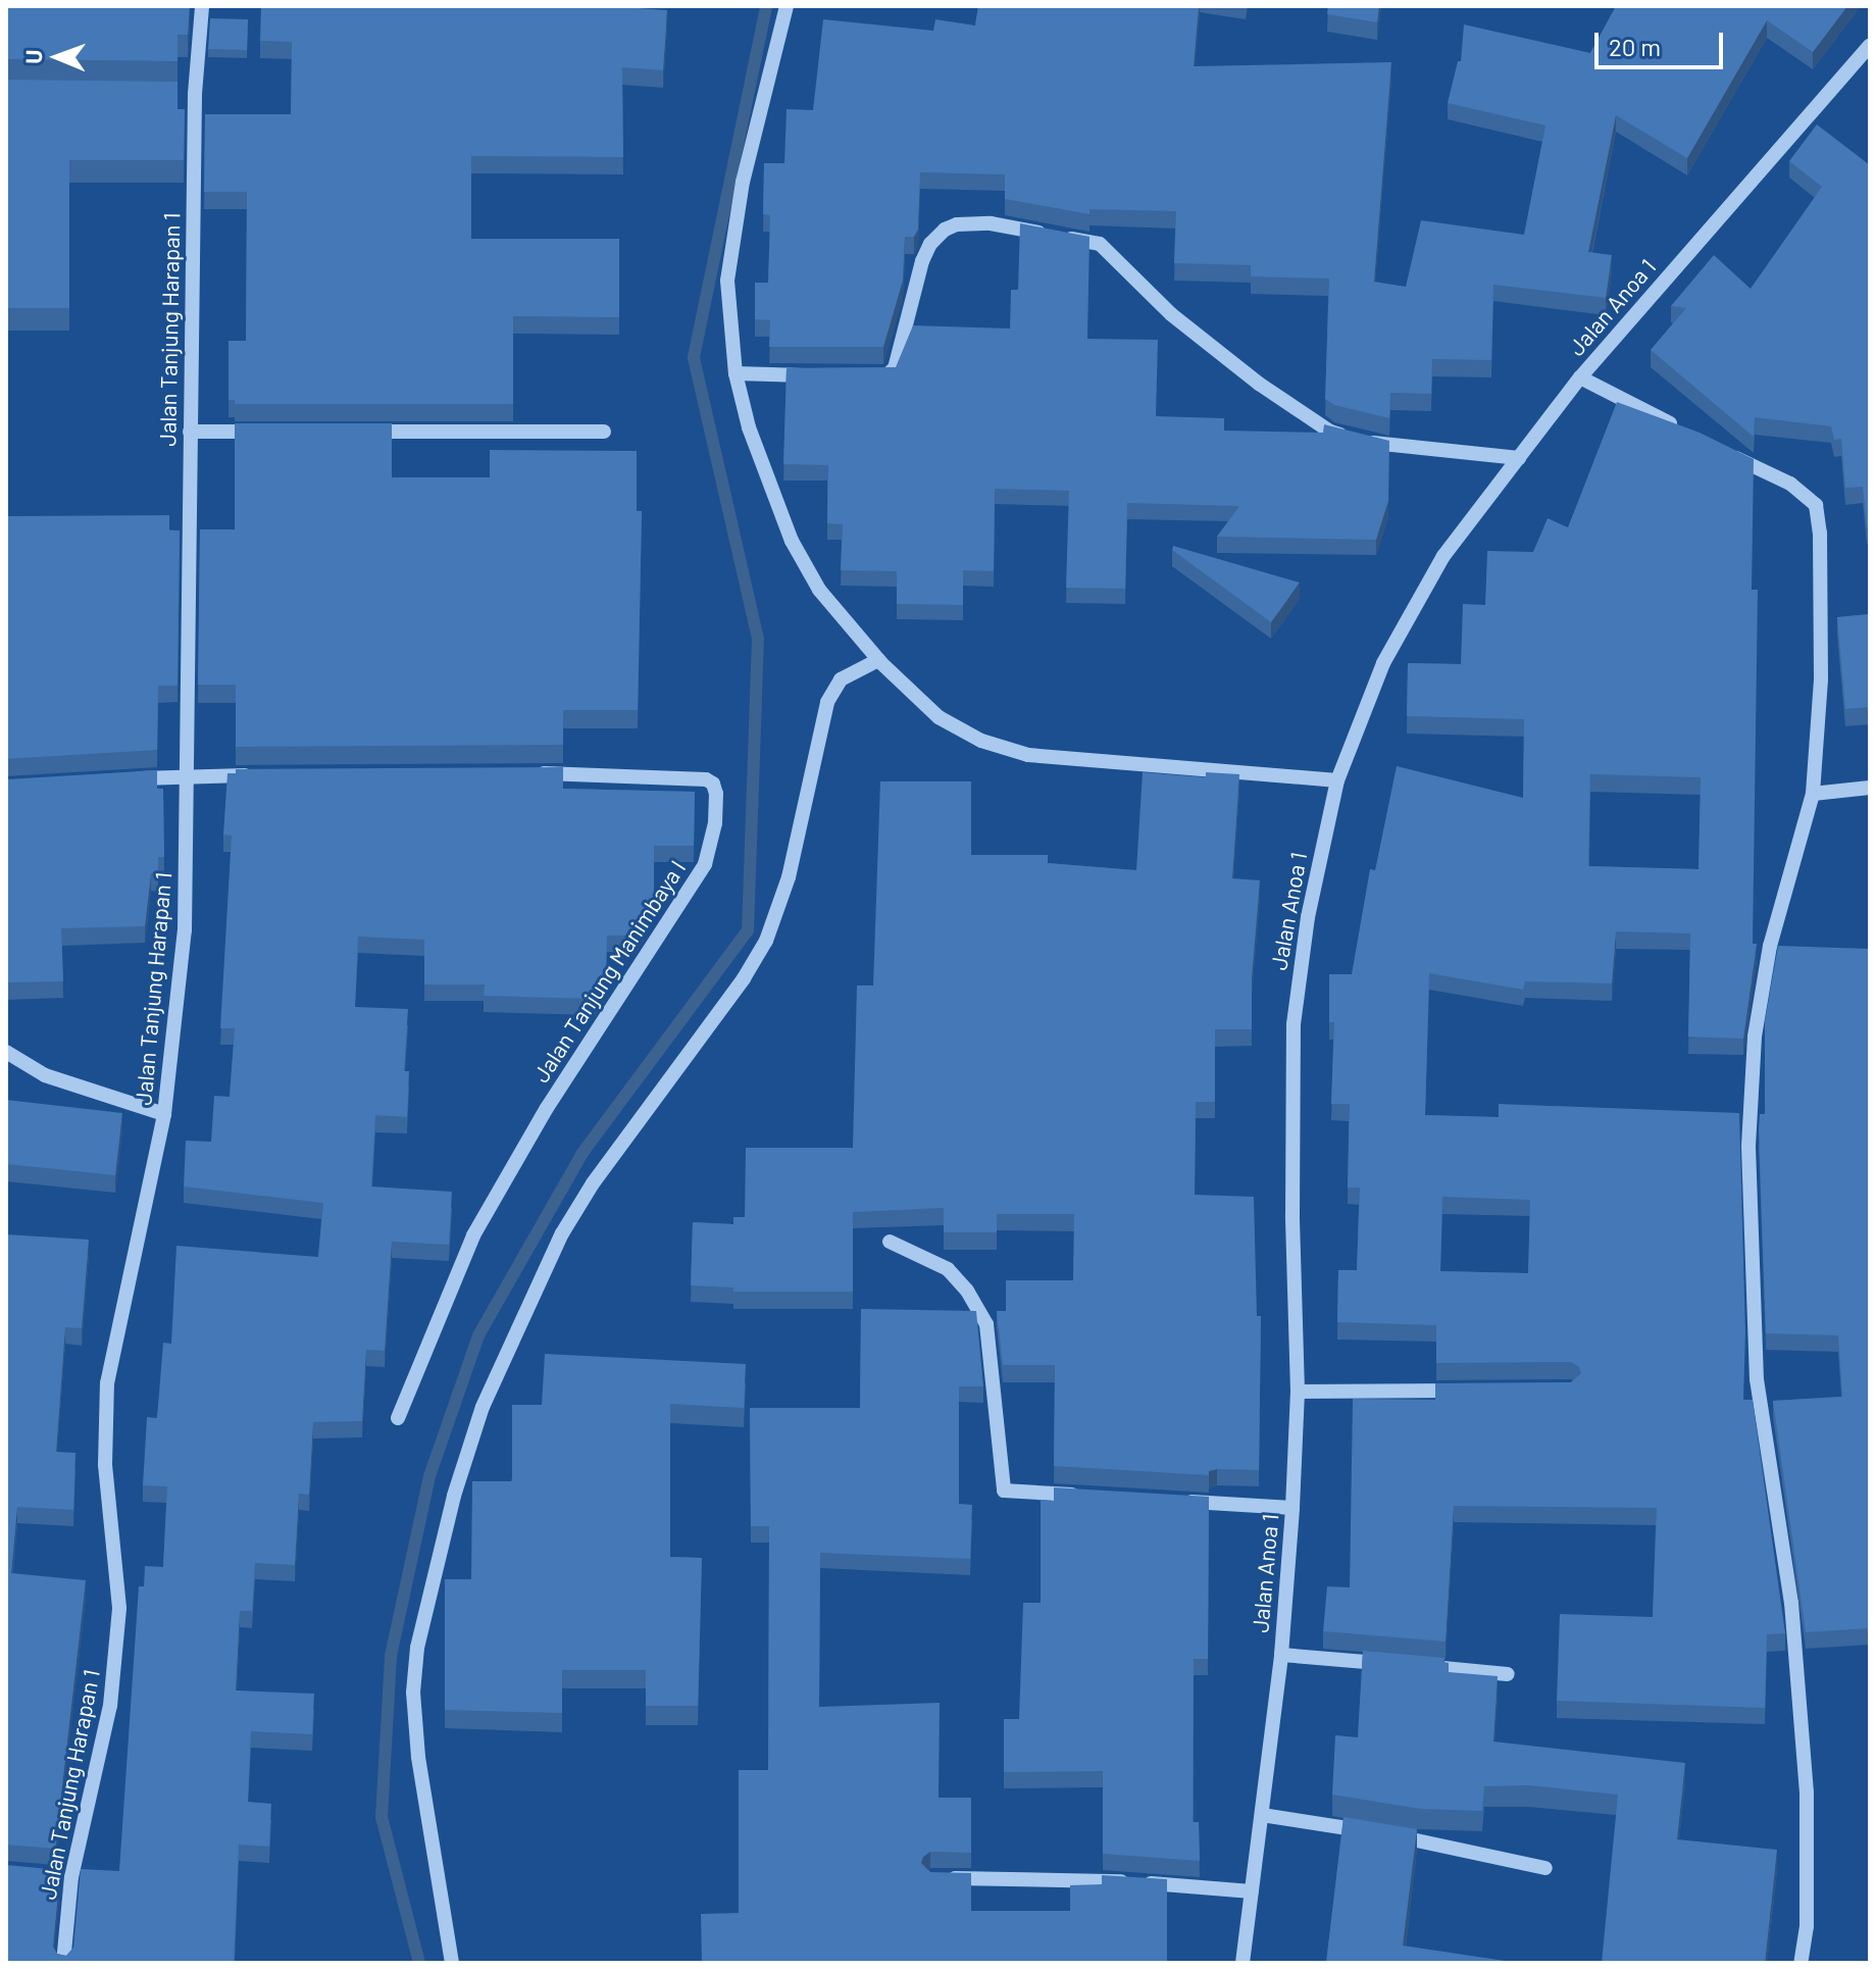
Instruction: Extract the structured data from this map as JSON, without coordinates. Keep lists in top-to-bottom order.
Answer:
{
  "streets": {
    "street": ["Jalan Anoa 1", "Jalan Tanjung Harapan 1", "Jalan Tanjung Manimbaya I"]
  },
  "scale_bar": "20 m",
  "north": "left"
}
